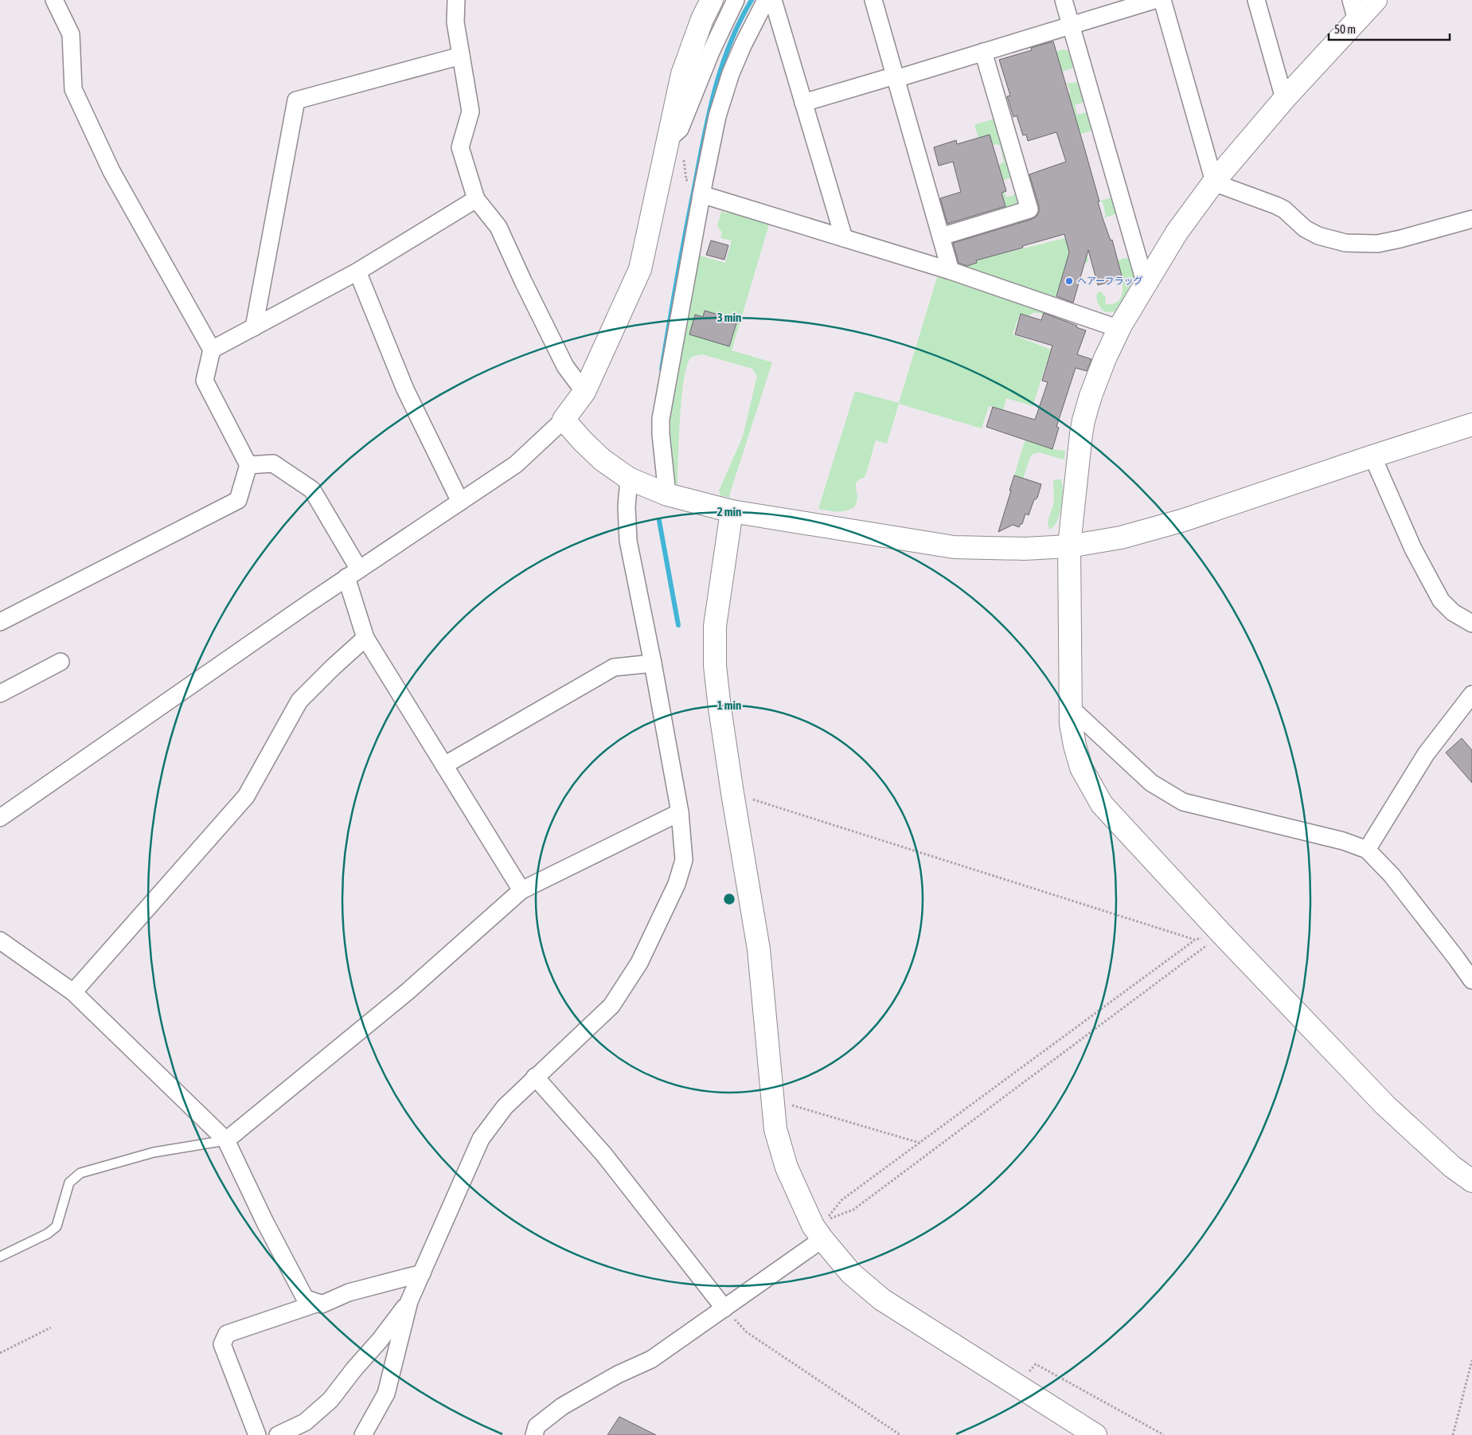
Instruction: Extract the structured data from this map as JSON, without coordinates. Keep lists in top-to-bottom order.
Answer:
{
  "places": ["ヘアーフラッグ"],
  "scale_bar": "50 m",
  "rings": ["3 min", "2 min", "1 min"]
}
